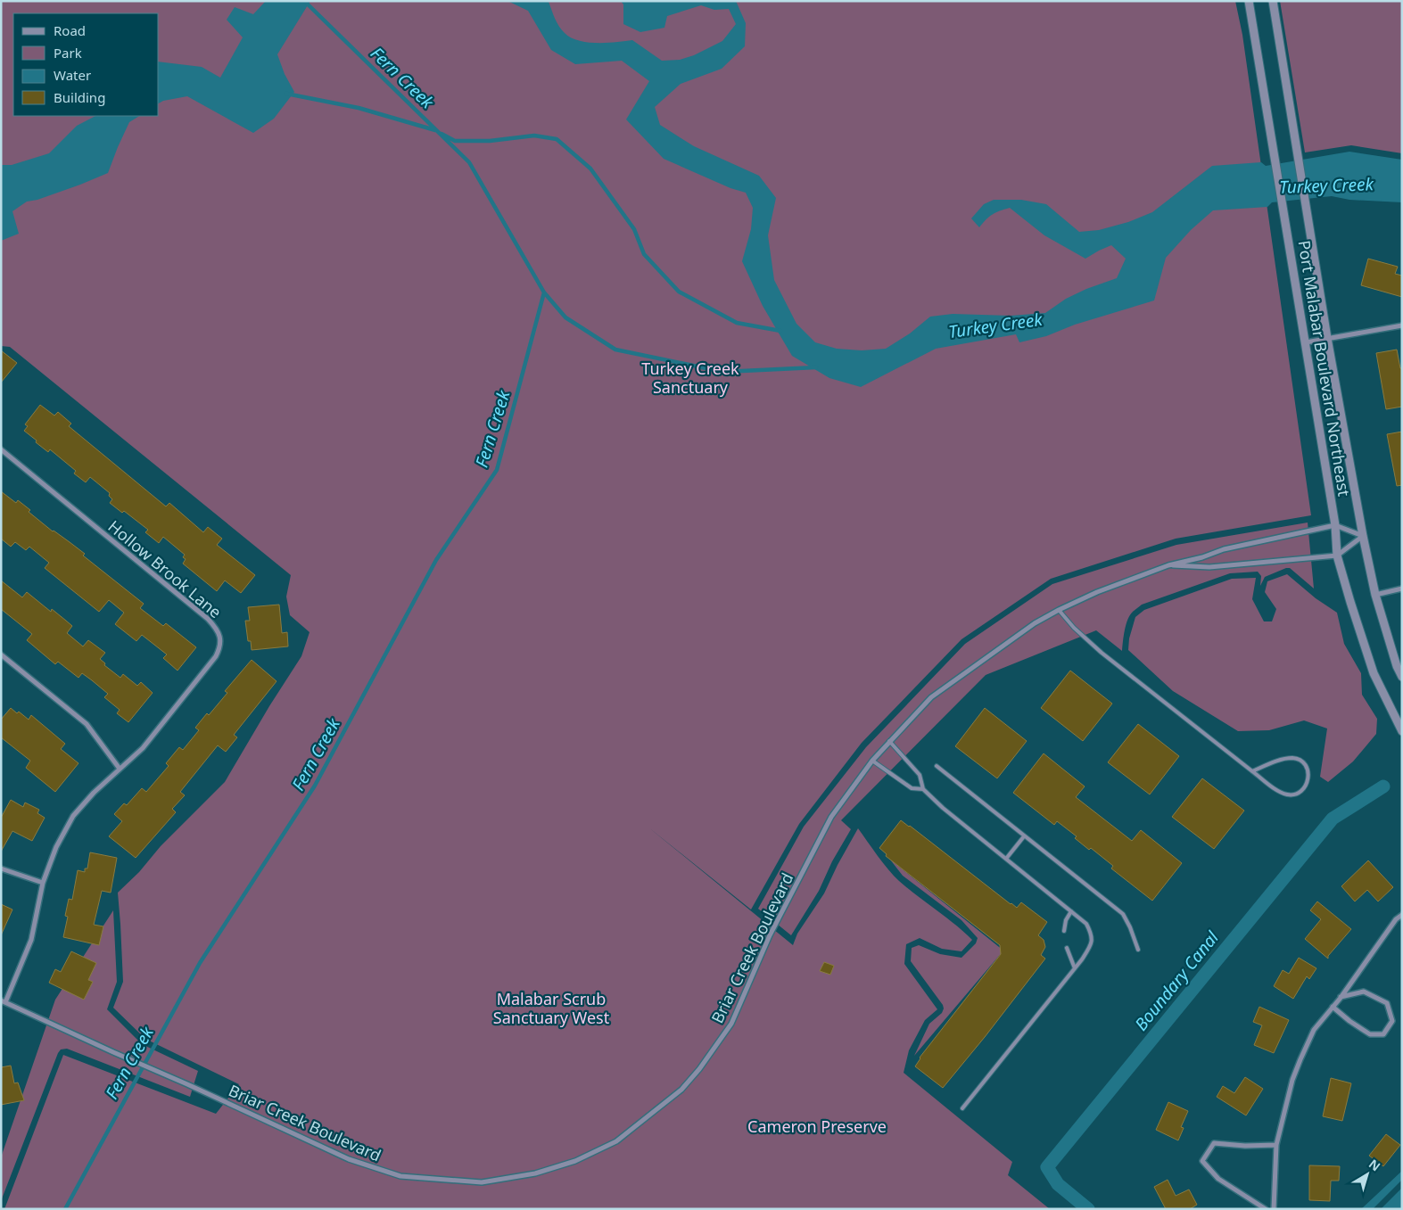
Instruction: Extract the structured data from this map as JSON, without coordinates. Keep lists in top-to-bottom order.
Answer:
{
  "streets": {
    "street": ["Port Malabar Boulevard Northeast", "Hollow Brook Lane", "Briar Creek Boulevard"]
  },
  "crossings": [
    ["Port Malabar Boulevard Northeast", "Briar Creek Boulevard"],
    ["Hollow Brook Lane", "Briar Creek Boulevard"]
  ],
  "water": ["Fern Creek", "Turkey Creek", "Boundary Canal"],
  "parks": ["Turkey Creek Sanctuary", "Malabar Scrub Sanctuary West", "Cameron Preserve"],
  "legend": [
    "Road",
    "Park",
    "Water",
    "Building"
  ],
  "north": "top right"
}
